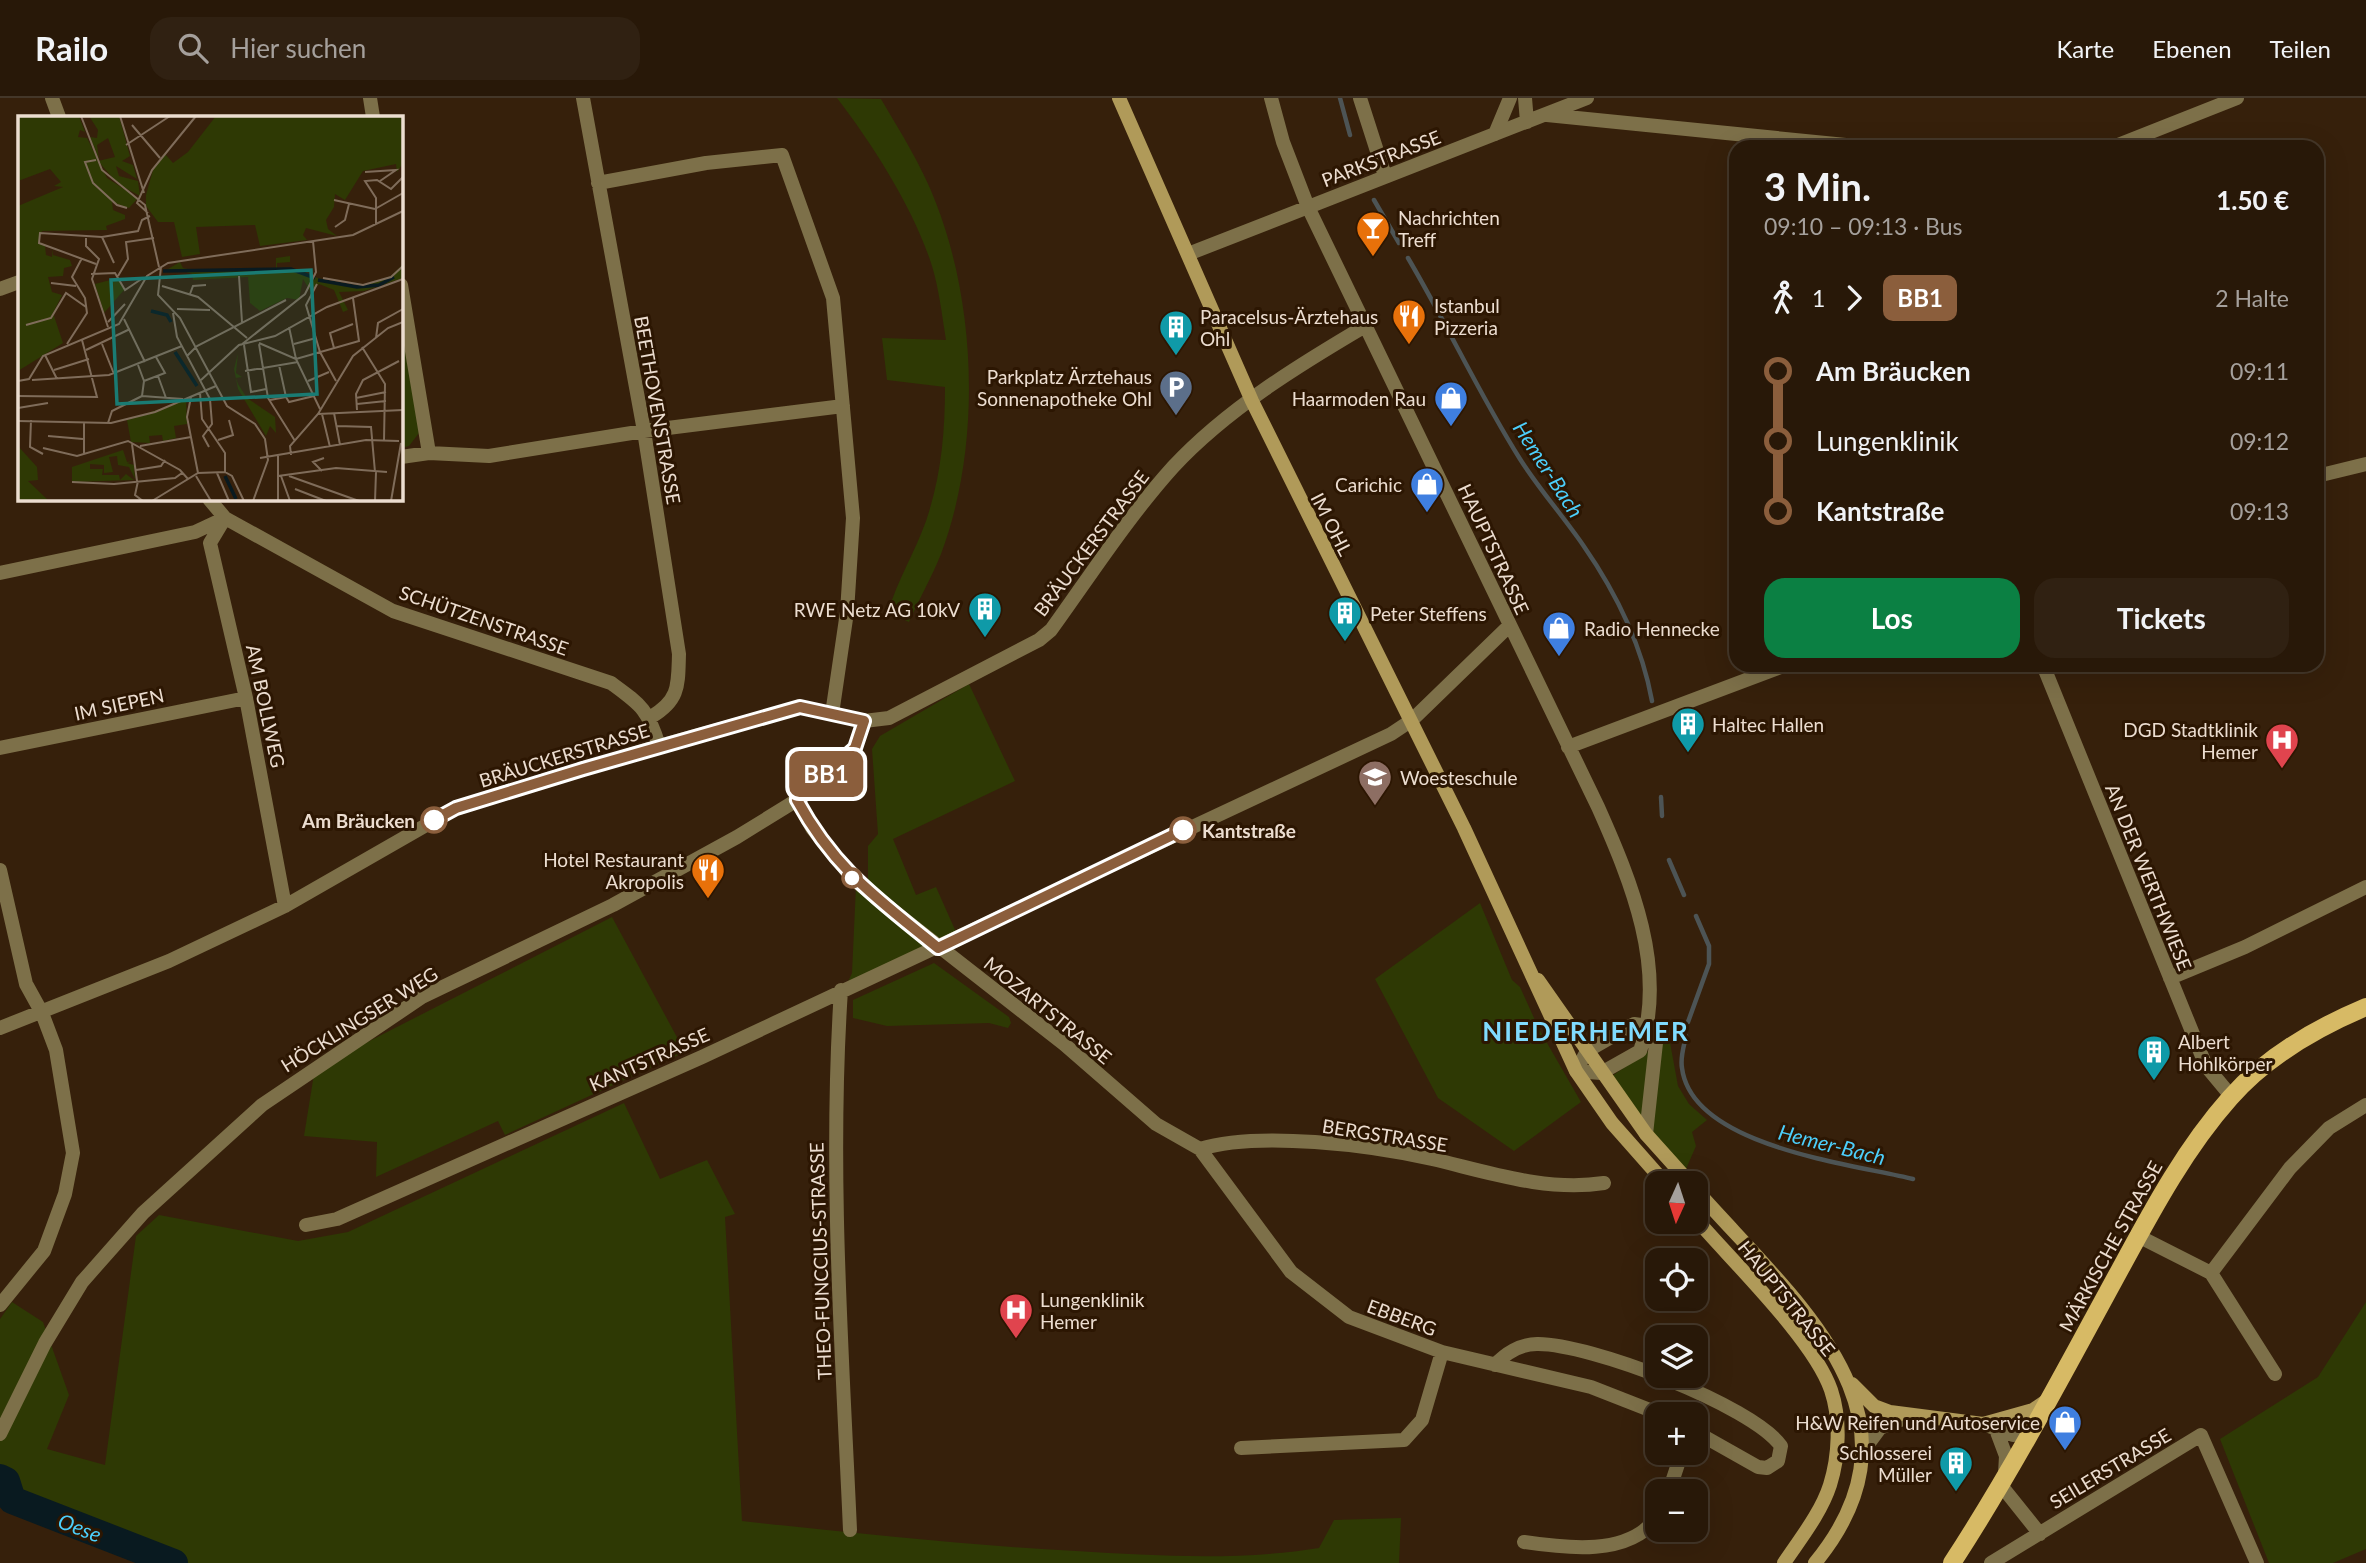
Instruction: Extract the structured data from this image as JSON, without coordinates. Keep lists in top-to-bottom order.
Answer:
{
  "streets": {
    "main road": ["IM OHL", "HAUPTSTRASSE", "MÄRKISCHE STRASSE"],
    "street": [
      "PARKSTRASSE",
      "BEETHOVENSTRASSE",
      "BRÄUCKERSTRASSE",
      "SCHÜTZENSTRASSE",
      "IM SIEPEN",
      "AM BOLLWEG",
      "AN DER WERTHWIESE",
      "MOZARTSTRASSE",
      "HÖCKLINGSER WEG",
      "KANTSTRASSE",
      "BERGSTRASSE",
      "THEO-FUNCCIUS-STRASSE",
      "EBBERG",
      "SEILERSTRASSE"
    ]
  },
  "crossings": [
    ["PARKSTRASSE", "IM OHL"],
    ["PARKSTRASSE", "HAUPTSTRASSE"],
    ["BEETHOVENSTRASSE", "SCHÜTZENSTRASSE"],
    ["IM OHL", "BRÄUCKERSTRASSE"],
    ["IM OHL", "KANTSTRASSE"],
    ["BRÄUCKERSTRASSE", "HAUPTSTRASSE"],
    ["BRÄUCKERSTRASSE", "AM BOLLWEG"],
    ["BRÄUCKERSTRASSE", "HÖCKLINGSER WEG"],
    ["HAUPTSTRASSE", "KANTSTRASSE"],
    ["HAUPTSTRASSE", "MÄRKISCHE STRASSE"],
    ["SCHÜTZENSTRASSE", "AM BOLLWEG"],
    ["IM SIEPEN", "AM BOLLWEG"],
    ["AN DER WERTHWIESE", "MÄRKISCHE STRASSE"],
    ["MOZARTSTRASSE", "HÖCKLINGSER WEG"],
    ["MOZARTSTRASSE", "KANTSTRASSE"],
    ["MOZARTSTRASSE", "BERGSTRASSE"],
    ["MOZARTSTRASSE", "EBBERG"],
    ["KANTSTRASSE", "THEO-FUNCCIUS-STRASSE"],
    ["BERGSTRASSE", "EBBERG"],
    ["MÄRKISCHE STRASSE", "SEILERSTRASSE"]
  ],
  "districts": ["NIEDERHEMER"],
  "water": ["Hemer-Bach", "Oese"],
  "places": {
    "bar": ["Nachrichten Treff"],
    "restaurant": ["Istanbul Pizzeria", "Hotel Restaurant Akropolis"],
    "building": [
      "Paracelsus-Ärztehaus Ohl",
      "RWE Netz AG 10kV",
      "Peter Steffens",
      "Haltec Hallen",
      "Albert Hohlkörper",
      "Schlosserei Müller"
    ],
    "parking": ["Parkplatz Ärztehaus Sonnenapotheke Ohl"],
    "shop": [
      "Haarmoden Rau",
      "Carichic",
      "Radio Hennecke",
      "H&W Reifen und Autoservice"
    ],
    "hospital": ["DGD Stadtklinik Hemer", "Lungenklinik Hemer"],
    "school or university": ["Woesteschule"],
    "other": ["Am Bräucken", "Kantstraße"]
  },
  "lines": ["bus line BB1"],
  "north": "bottom",
  "page": {
    "header": "Railo",
    "search": "Hier suchen",
    "nav": ["Karte", "Ebenen", "Teilen"],
    "on_map": "BB1",
    "heading": ["3 Min.", "09:10 – 09:13 · Bus", "1.50 €"],
    "legs": ["1", "BB1", "2 Halte"],
    "list": [
      {
        "name": "Am Bräucken",
        "value": "09:11"
      },
      {
        "name": "Lungenklinik",
        "value": "09:12"
      },
      {
        "name": "Kantstraße",
        "value": "09:13"
      }
    ],
    "buttons": ["Los", "Tickets"],
    "map_buttons": ["+", "−"]
  }
}
